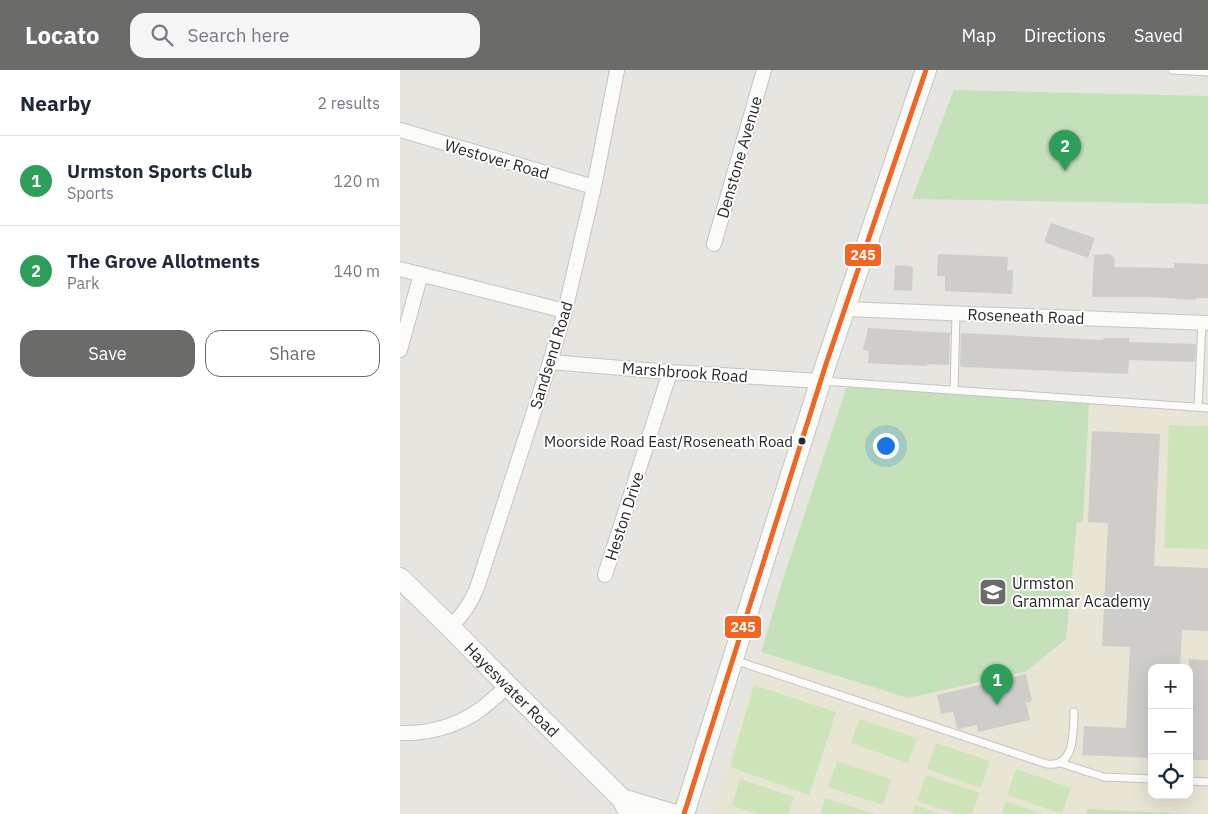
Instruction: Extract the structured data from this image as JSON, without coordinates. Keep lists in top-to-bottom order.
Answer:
{
  "streets": {
    "street": [
      "Denstone Avenue",
      "Westover Road",
      "Roseneath Road",
      "Sandsend Road",
      "Marshbrook Road",
      "Heston Drive",
      "Hayeswater Road"
    ]
  },
  "crossings": [
    ["Westover Road", "Sandsend Road"],
    ["Sandsend Road", "Marshbrook Road"],
    ["Sandsend Road", "Hayeswater Road"],
    ["Marshbrook Road", "Heston Drive"]
  ],
  "places": {
    "other": ["Moorside Road East/Roseneath Road"],
    "school or university": ["Urmston Grammar Academy"]
  },
  "lines": ["transit line 245"],
  "page": {
    "header": "Locato",
    "search": "Search here",
    "nav": ["Map", "Directions", "Saved"],
    "heading": ["Nearby", "2 results"],
    "pins": ["2", "1"],
    "list": [
      {
        "mark": "1",
        "name": "Urmston Sports Club",
        "note": "Sports",
        "value": "120 m"
      },
      {
        "mark": "2",
        "name": "The Grove Allotments",
        "note": "Park",
        "value": "140 m"
      }
    ],
    "buttons": ["Save", "Share"],
    "map_buttons": ["+", "−"]
  }
}
